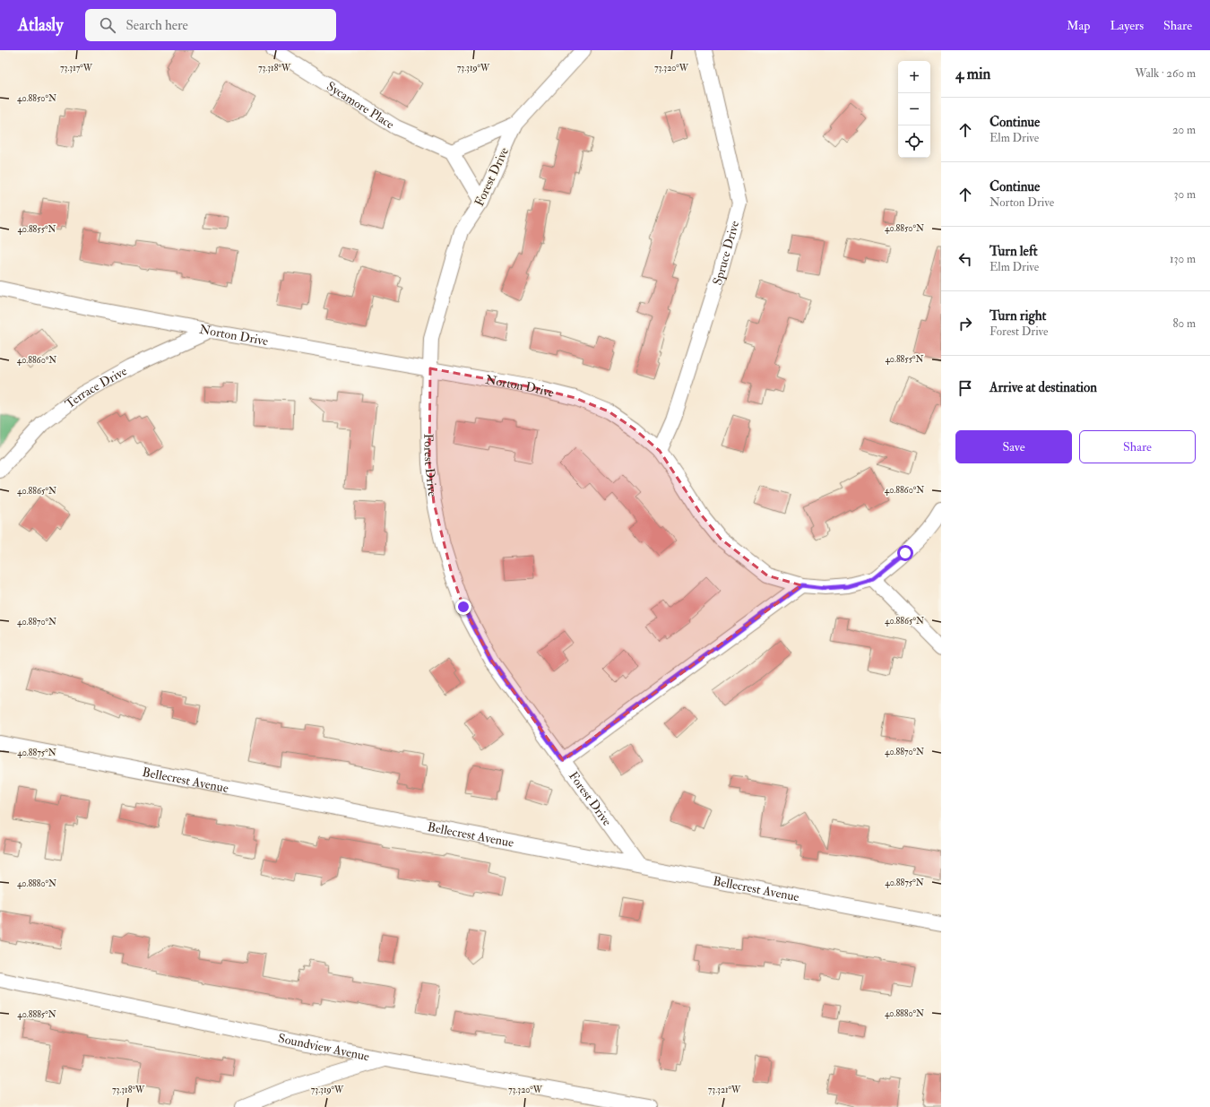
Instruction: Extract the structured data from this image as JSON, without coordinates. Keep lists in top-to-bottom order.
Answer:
{
  "streets": {
    "street": [
      "Sycamore Place",
      "Forest Drive",
      "Spruce Drive",
      "Norton Drive",
      "Terrace Drive",
      "Bellecrest Avenue",
      "Soundview Avenue"
    ]
  },
  "crossings": [
    ["Forest Drive", "Norton Drive"],
    ["Forest Drive", "Bellecrest Avenue"],
    ["Spruce Drive", "Norton Drive"],
    ["Norton Drive", "Terrace Drive"]
  ],
  "page": {
    "header": "Atlasly",
    "search": "Search here",
    "nav": ["Map", "Layers", "Share"],
    "heading": ["4 min", "Walk · 260 m"],
    "map_buttons": ["+", "−"],
    "list": [
      ["Continue", "Elm Drive", "20 m"],
      ["Continue", "Norton Drive", "30 m"],
      ["Turn left", "Elm Drive", "130 m"],
      ["Turn right", "Forest Drive", "80 m"],
      "Arrive at destination"
    ],
    "buttons": ["Save", "Share"]
  },
  "coordinates": [
    "73.317°W",
    "73.318°W",
    "73.319°W",
    "73.320°W",
    "40.8850°N",
    "40.8855°N",
    "40.8860°N",
    "40.8865°N",
    "40.8870°N",
    "40.8875°N",
    "40.8880°N",
    "40.8885°N",
    "73.321°W"
  ]
}
